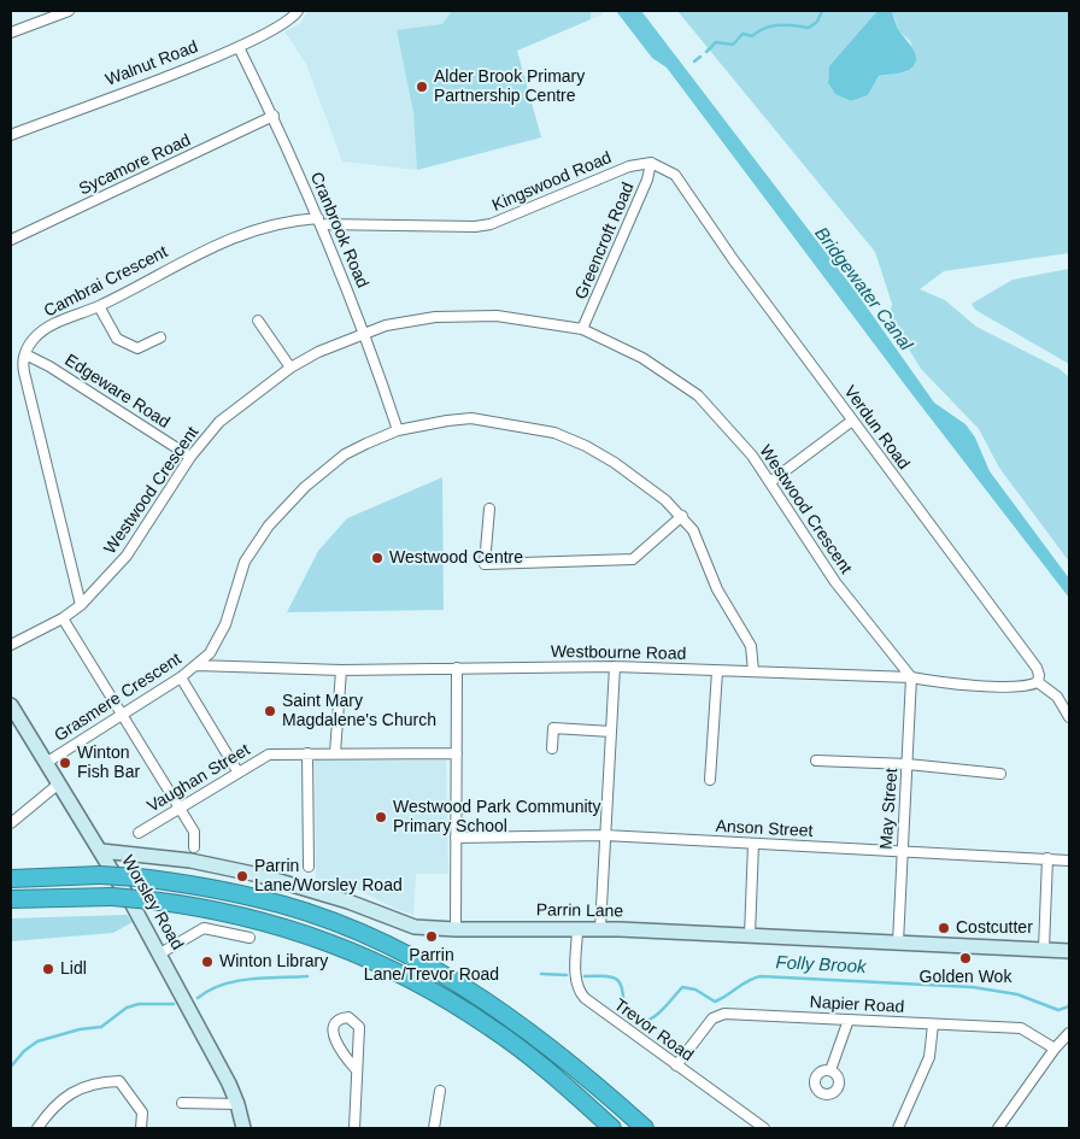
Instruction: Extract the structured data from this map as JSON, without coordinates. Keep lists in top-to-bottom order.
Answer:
{
  "streets": {
    "main road": ["Worsley Road", "Parrin Lane"],
    "street": [
      "Walnut Road",
      "Sycamore Road",
      "Kingswood Road",
      "Cranbrook Road",
      "Greencroft Road",
      "Cambrai Crescent",
      "Edgeware Road",
      "Verdun Road",
      "Westwood Crescent",
      "Westbourne Road",
      "Grasmere Crescent",
      "Vaughan Street",
      "May Street",
      "Anson Street",
      "Napier Road",
      "Trevor Road"
    ]
  },
  "crossings": [
    ["Walnut Road", "Cranbrook Road"],
    ["Sycamore Road", "Cranbrook Road"],
    ["Kingswood Road", "Cranbrook Road"],
    ["Kingswood Road", "Greencroft Road"],
    ["Kingswood Road", "Cambrai Crescent"],
    ["Kingswood Road", "Verdun Road"],
    ["Cranbrook Road", "Cambrai Crescent"],
    ["Cranbrook Road", "Westwood Crescent"],
    ["Cranbrook Road", "Grasmere Crescent"],
    ["Greencroft Road", "Verdun Road"],
    ["Greencroft Road", "Westwood Crescent"],
    ["Cambrai Crescent", "Edgeware Road"],
    ["Edgeware Road", "Westwood Crescent"],
    ["Verdun Road", "Westbourne Road"],
    ["Westwood Crescent", "Westbourne Road"],
    ["Westwood Crescent", "May Street"],
    ["Westbourne Road", "Grasmere Crescent"],
    ["Westbourne Road", "May Street"],
    ["Grasmere Crescent", "Worsley Road"],
    ["May Street", "Anson Street"],
    ["May Street", "Parrin Lane"],
    ["Worsley Road", "Parrin Lane"],
    ["Parrin Lane", "Trevor Road"],
    ["Napier Road", "Trevor Road"]
  ],
  "water": ["Bridgewater Canal", "Folly Brook"],
  "places": [
    "Alder Brook Primary Partnership Centre",
    "Westwood Centre",
    "Saint Mary Magdalene's Church",
    "Winton Fish Bar",
    "Westwood Park Community Primary School",
    "Parrin Lane/Worsley Road",
    "Costcutter",
    "Parrin Lane/Trevor Road",
    "Golden Wok",
    "Winton Library",
    "Lidl"
  ]
}
